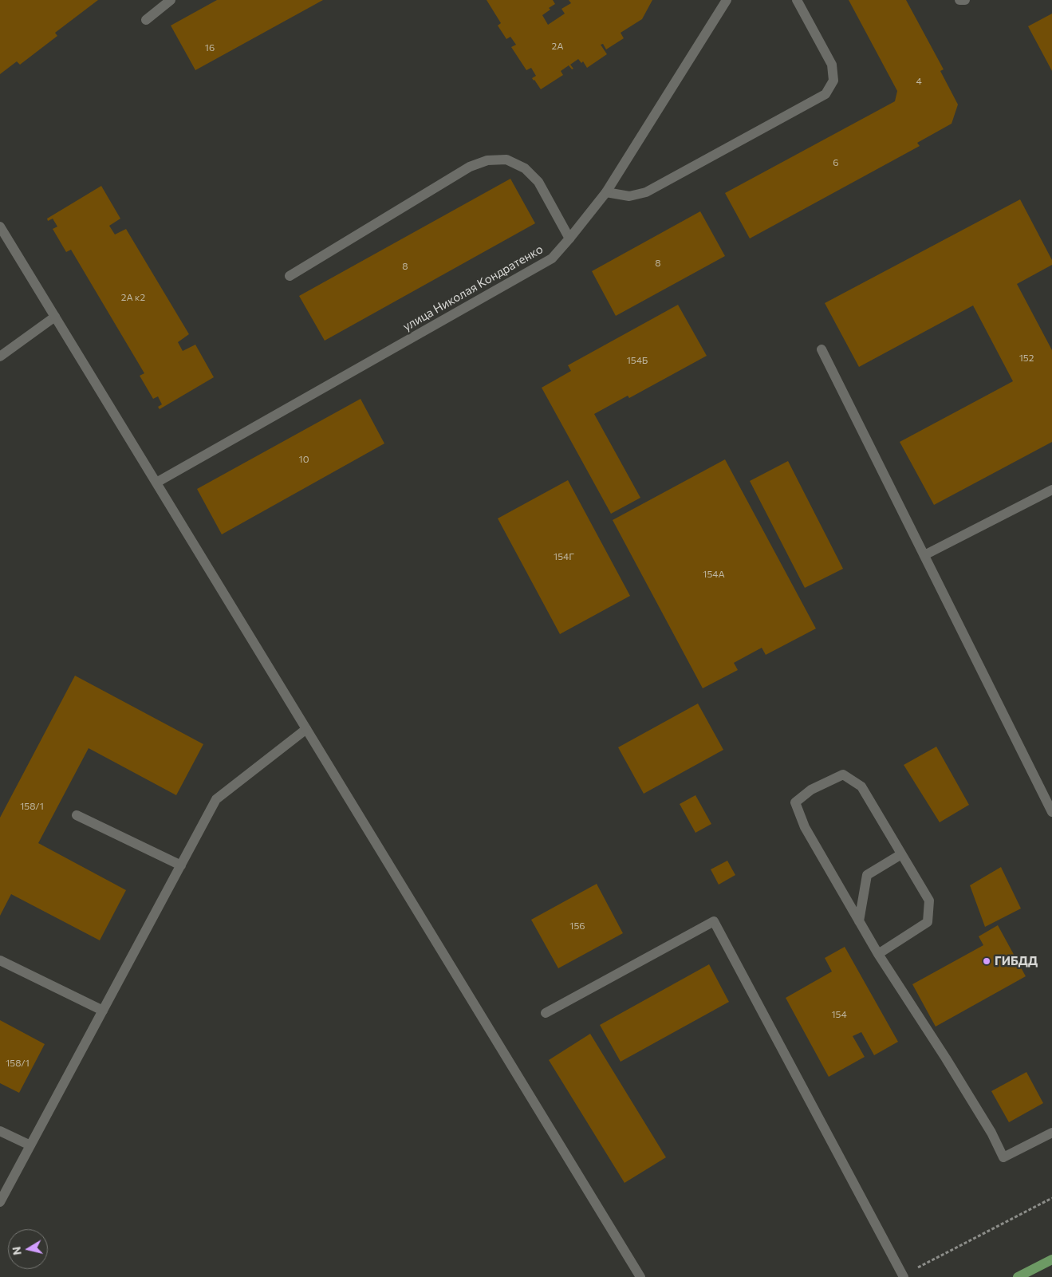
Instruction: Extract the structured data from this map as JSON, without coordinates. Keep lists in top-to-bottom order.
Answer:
{
  "streets": {
    "street": ["улица Николая Кондратенко"]
  },
  "places": ["ГИБДД"],
  "house_numbers": [
    "2А",
    "16",
    "4",
    "6",
    "8",
    "8",
    "2А к2",
    "152",
    "154Б",
    "10",
    "154Г",
    "154А",
    "158/1",
    "156",
    "154",
    "158/1"
  ],
  "north": "left"
}
